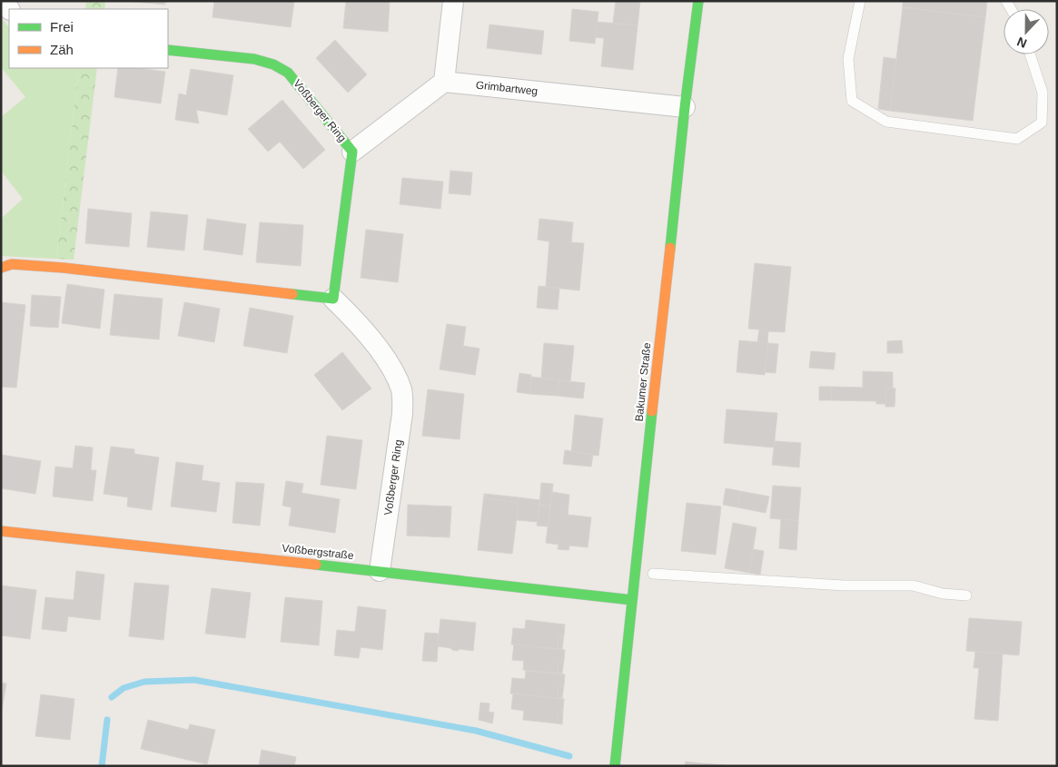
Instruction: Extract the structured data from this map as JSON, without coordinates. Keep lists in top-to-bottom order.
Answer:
{
  "streets": {
    "street": [
      "Grimbartweg",
      "Voßberger Ring",
      "Bakumer Straße",
      "Voßbergstraße"
    ]
  },
  "crossings": [
    ["Grimbartweg", "Bakumer Straße"],
    ["Voßberger Ring", "Voßbergstraße"],
    ["Bakumer Straße", "Voßbergstraße"]
  ],
  "legend": ["Frei", "Zäh"],
  "north": "bottom"
}
